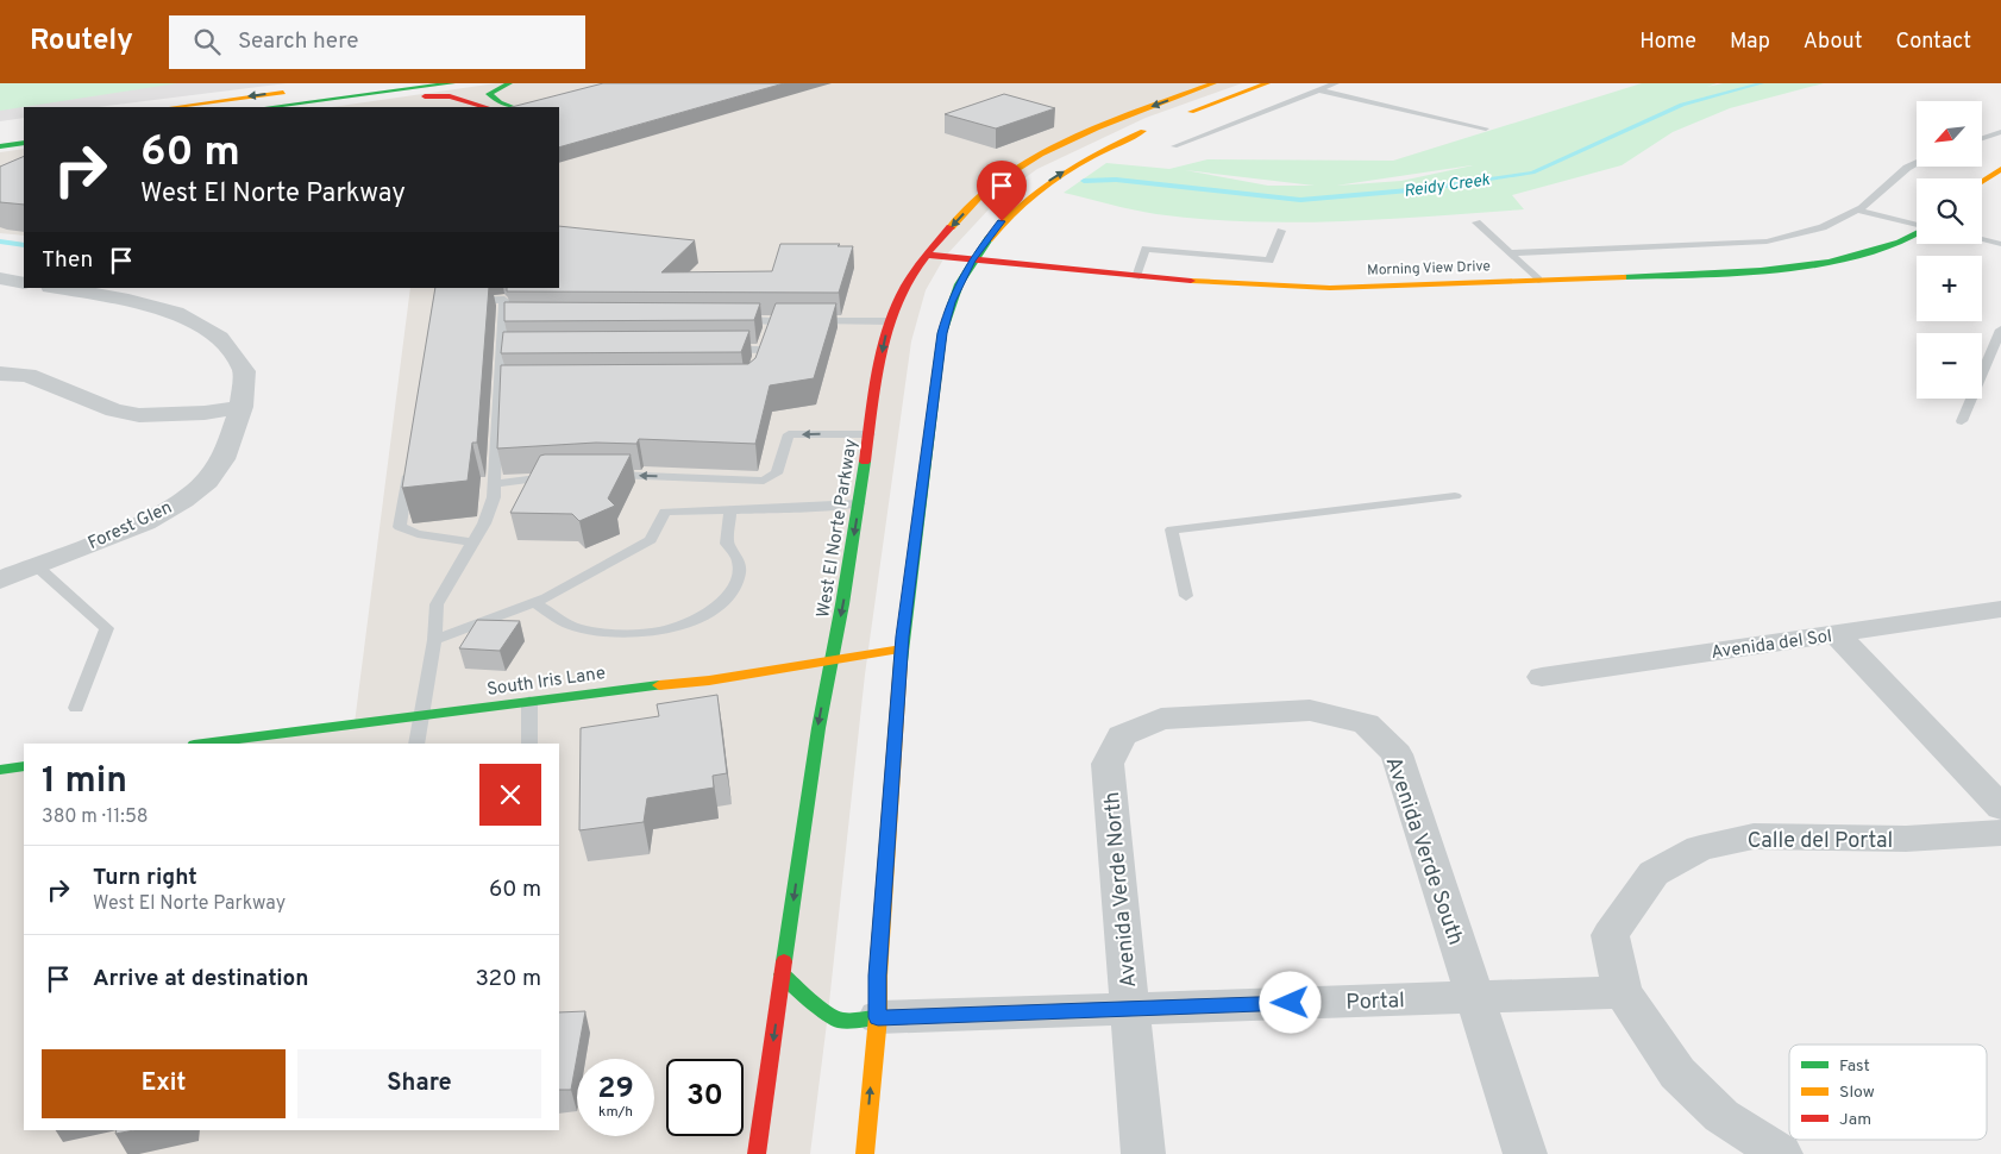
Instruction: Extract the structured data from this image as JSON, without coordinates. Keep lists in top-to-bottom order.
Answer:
{
  "streets": {
    "main road": ["Morning View Drive", "West El Norte Parkway", "South Iris Lane"],
    "street": [
      "Forest Glen",
      "Avenida del Sol",
      "Calle del Portal",
      "Avenida Verde South",
      "Avenida Verde North",
      "Portal"
    ]
  },
  "crossings": [
    ["Morning View Drive", "West El Norte Parkway"],
    ["West El Norte Parkway", "South Iris Lane"],
    ["Calle del Portal", "Portal"],
    ["Avenida Verde South", "Avenida Verde North"],
    ["Avenida Verde South", "Portal"],
    ["Avenida Verde North", "Portal"]
  ],
  "water": ["Reidy Creek"],
  "legend": ["Fast", "Slow", "Jam"],
  "north": "bottom left",
  "page": {
    "header": "Routely",
    "search": "Search here",
    "nav": [
      "Home",
      "Map",
      "About",
      "Contact"
    ],
    "map_buttons": ["+", "−"],
    "turn": ["60 m", "West El Norte Parkway"],
    "then": "Then",
    "heading": ["1 min", "380 m · 11:58"],
    "list": [
      {
        "name": "Turn right",
        "note": "West El Norte Parkway",
        "value": "60 m"
      },
      {
        "name": "Arrive at destination",
        "value": "320 m"
      }
    ],
    "buttons": ["Exit", "Share"],
    "speed": "29 km/h",
    "limit": "30"
  }
}
